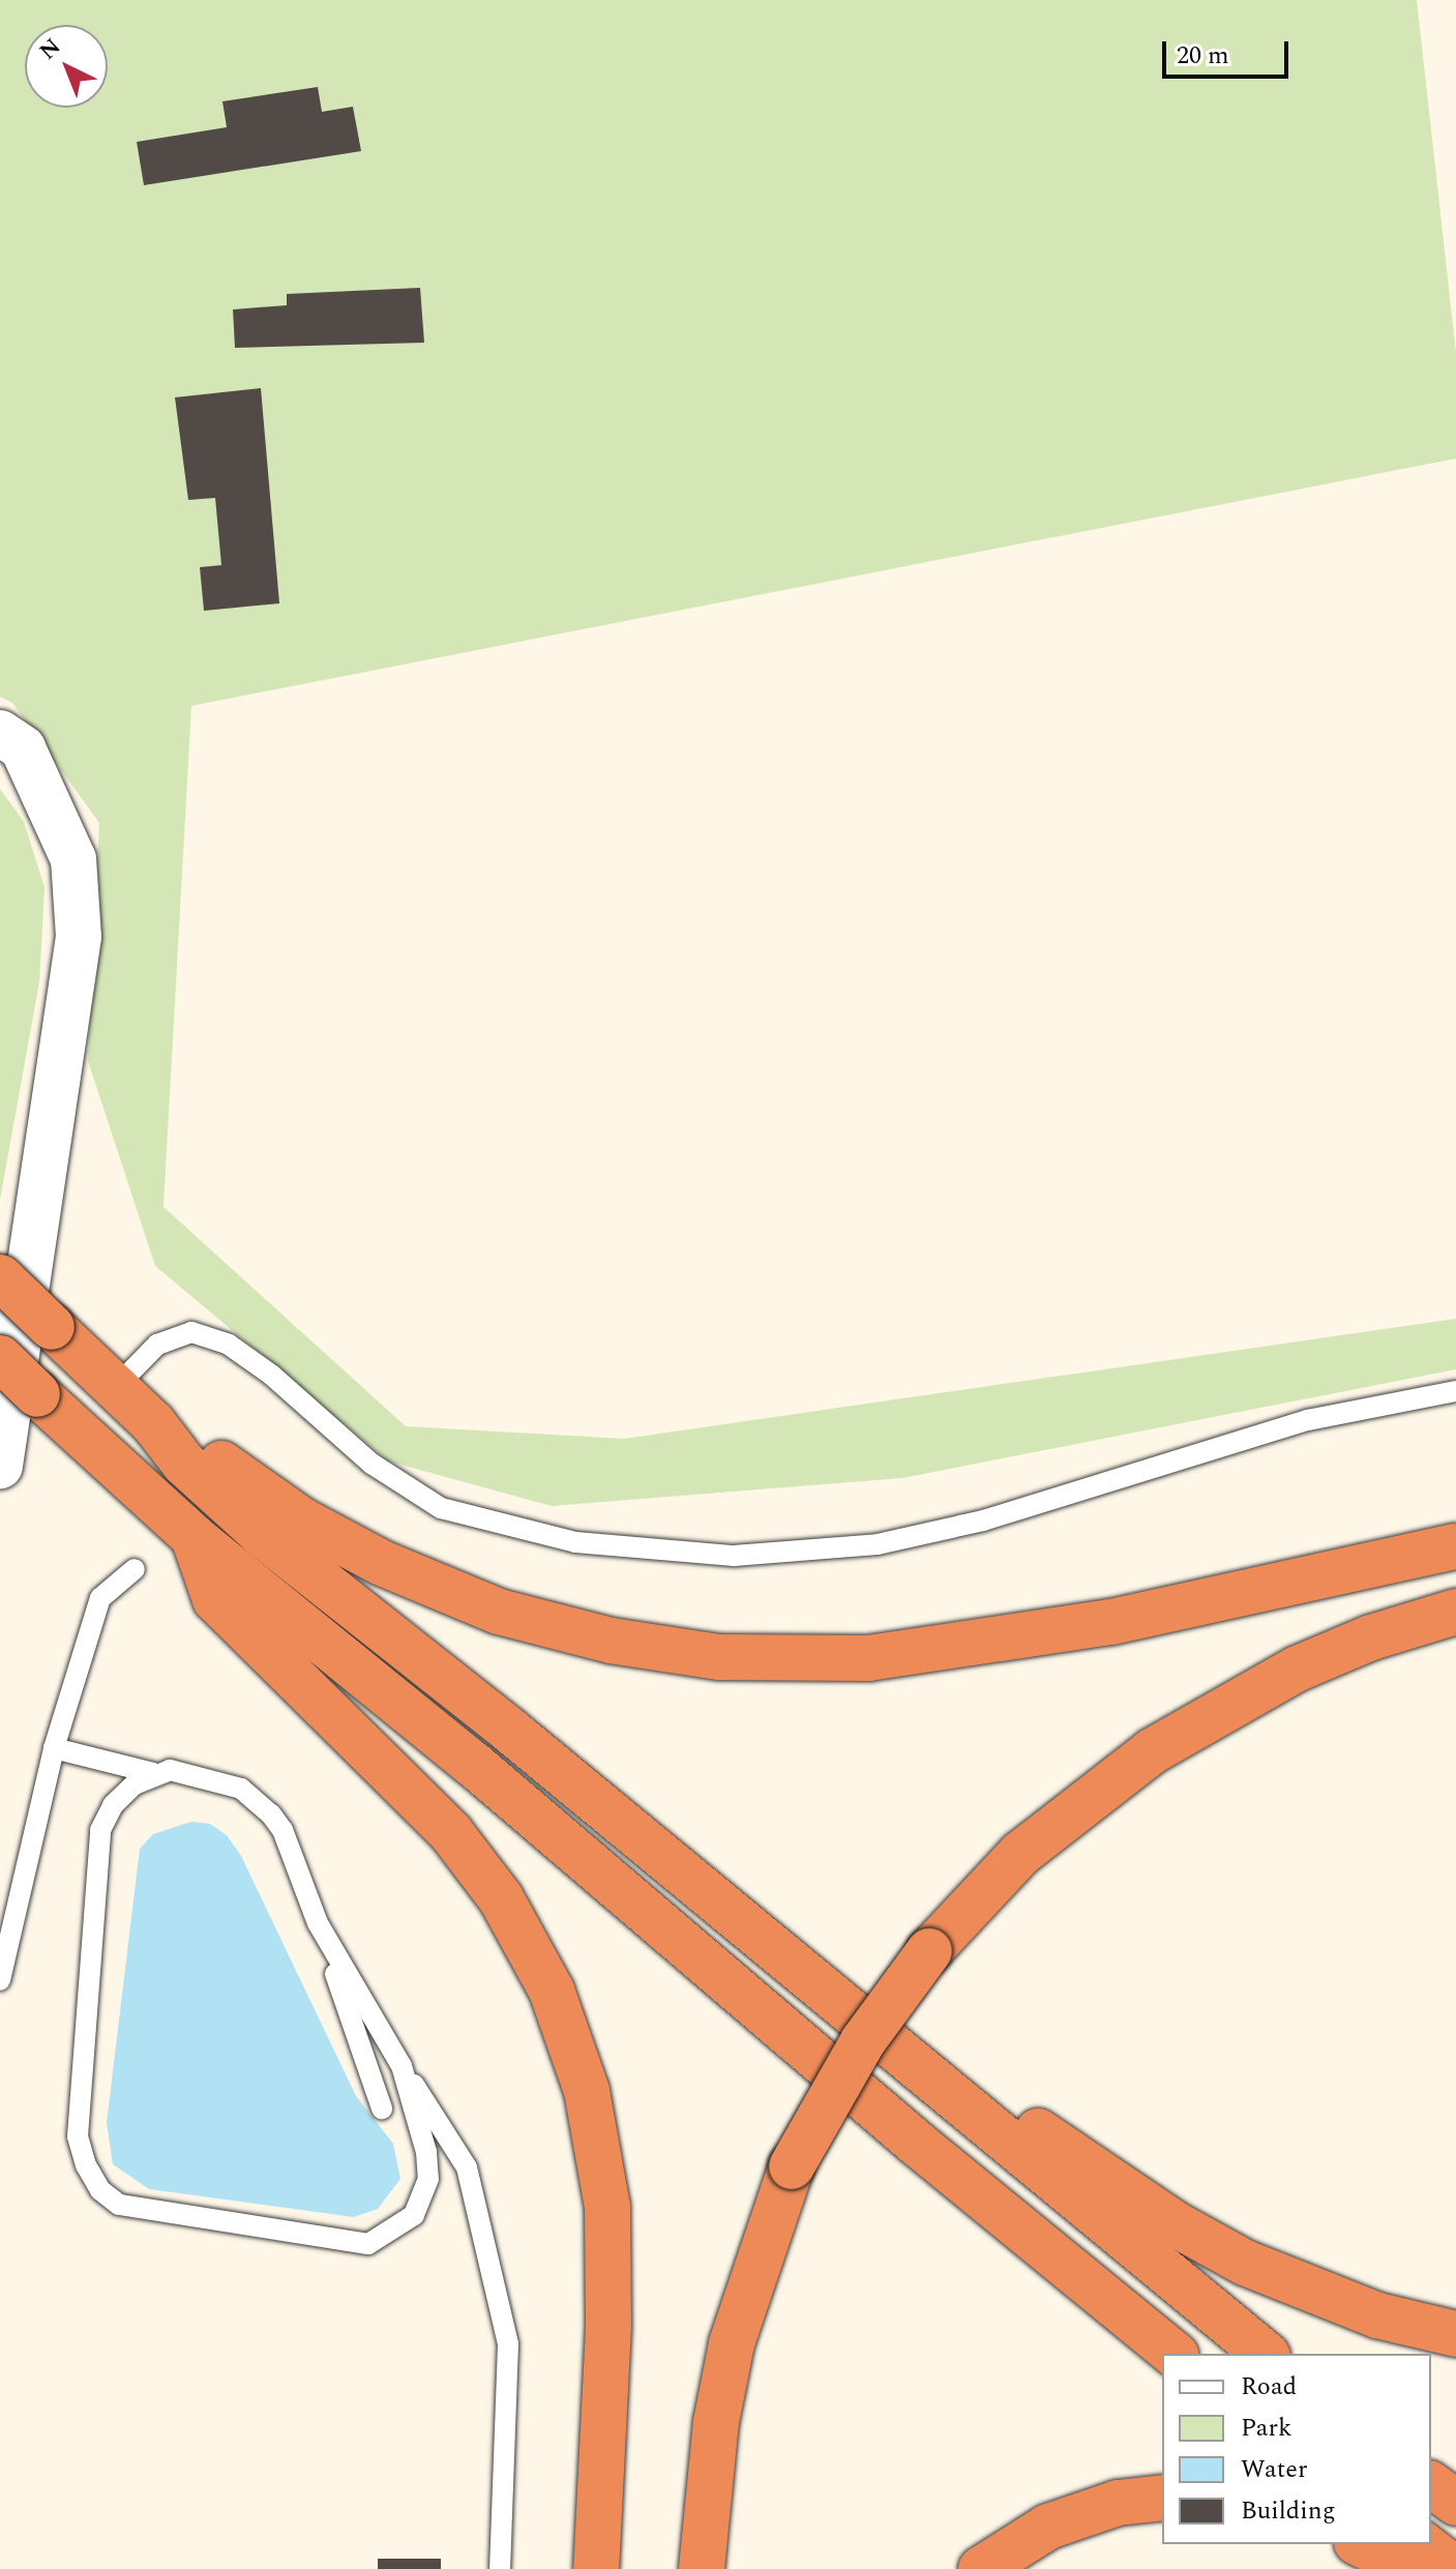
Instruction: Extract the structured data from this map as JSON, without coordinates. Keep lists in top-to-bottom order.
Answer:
{
  "legend": [
    "Road",
    "Park",
    "Water",
    "Building"
  ],
  "scale_bar": "20 m",
  "north": "top left"
}
